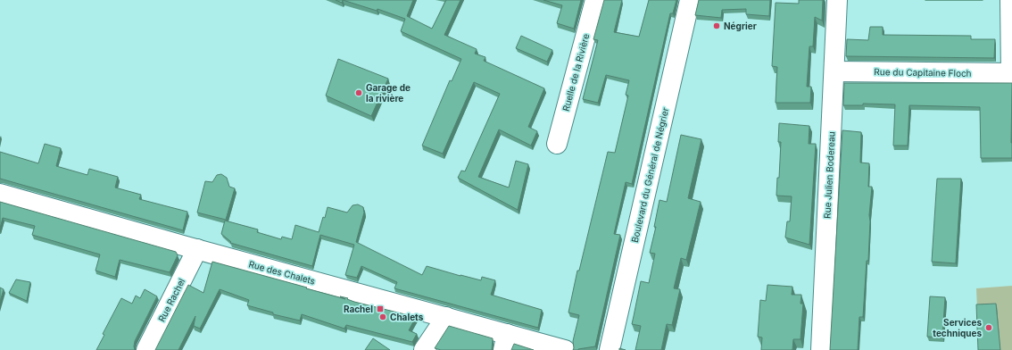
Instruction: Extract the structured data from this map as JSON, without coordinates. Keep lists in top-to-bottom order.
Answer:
{
  "streets": {
    "street": [
      "Ruelle de la Rivière",
      "Rue du Capitaine Floch",
      "Boulevard du Général de Négrier",
      "Rue Julien Bodereau",
      "Rue des Chalets",
      "Rue Rachel"
    ]
  },
  "crossings": [
    ["Rue du Capitaine Floch", "Rue Julien Bodereau"],
    ["Rue des Chalets", "Rue Rachel"]
  ],
  "places": {
    "other": [
      "Négrier",
      "Garage de la rivière",
      "Chalets",
      "Services techniques"
    ],
    "transit": ["Rachel"]
  }
}
